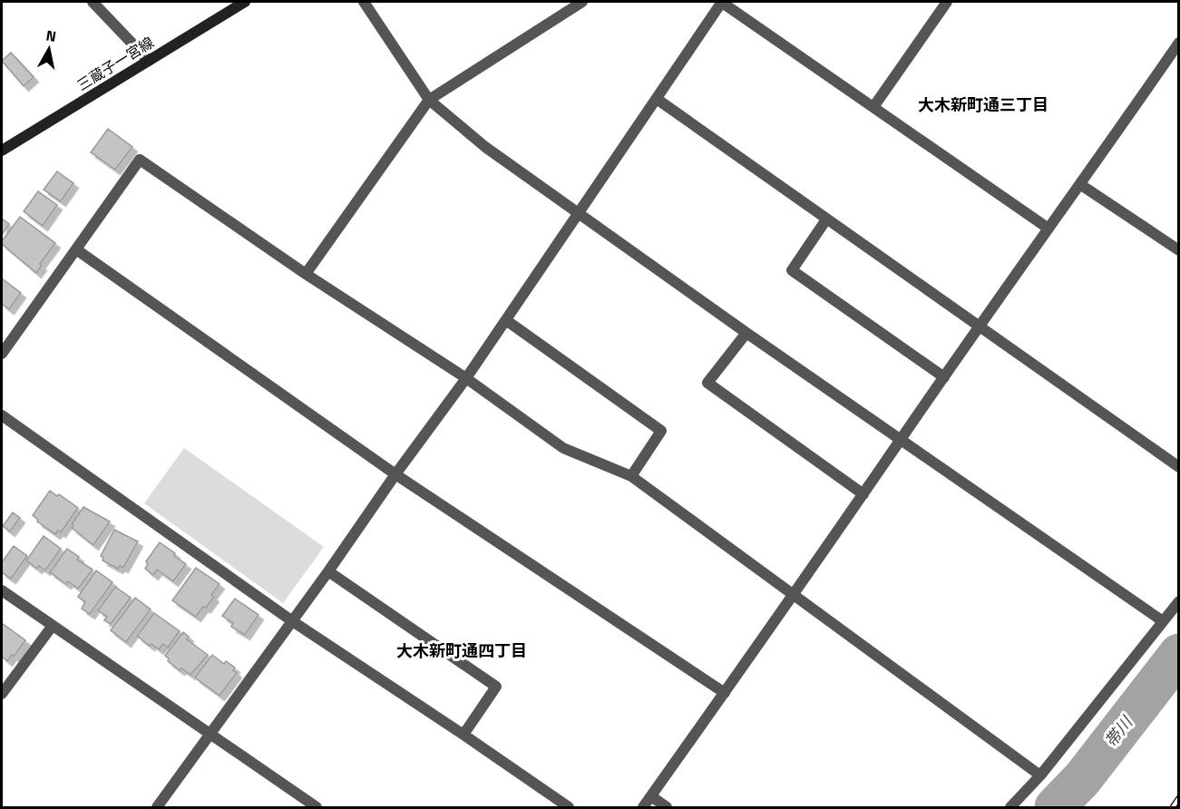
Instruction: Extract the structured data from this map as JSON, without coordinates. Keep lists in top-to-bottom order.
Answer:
{
  "streets": {
    "main road": ["三蔵子一宮線"]
  },
  "districts": ["大木新町通三丁目", "大木新町通四丁目"],
  "water": ["帯川"],
  "north": "top"
}
